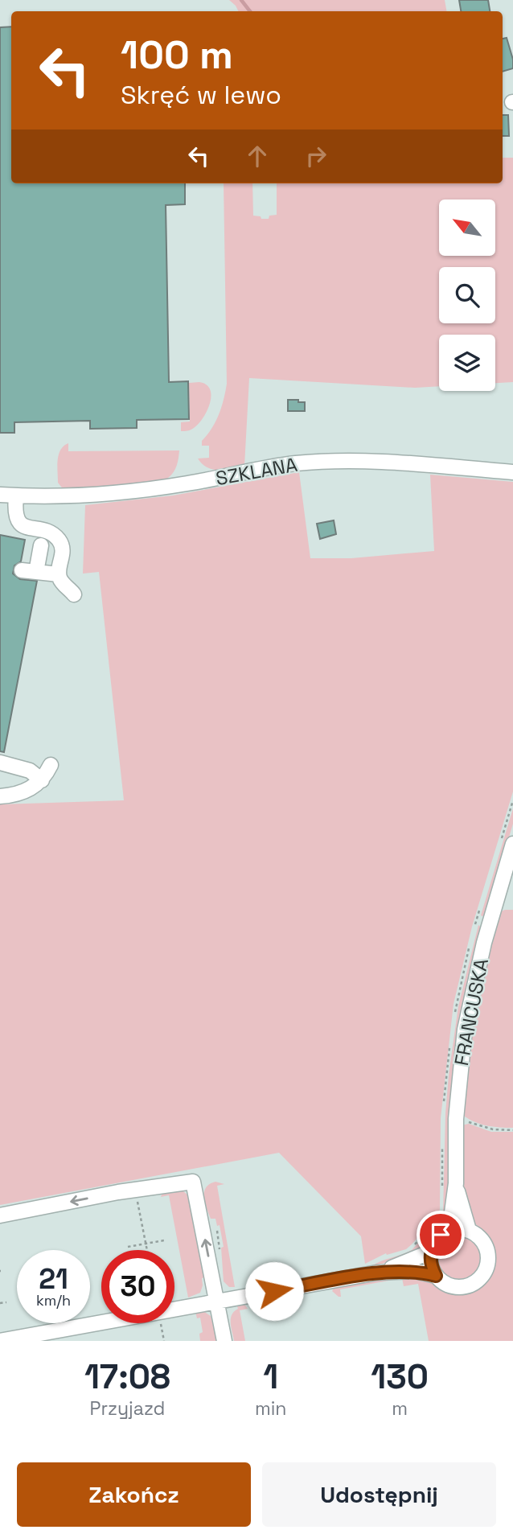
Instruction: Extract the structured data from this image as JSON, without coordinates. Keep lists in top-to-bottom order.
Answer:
{
  "streets": {
    "street": ["SZKLANA", "FRANCUSKA"]
  },
  "north": "top left",
  "page": {
    "turn": ["100 m", "Skręć w lewo"],
    "speed": "21 km/h",
    "limit": "30",
    "eta": [
      "17:08",
      "Przyjazd",
      "1",
      "min",
      "130",
      "m"
    ],
    "buttons": ["Zakończ", "Udostępnij"]
  }
}
